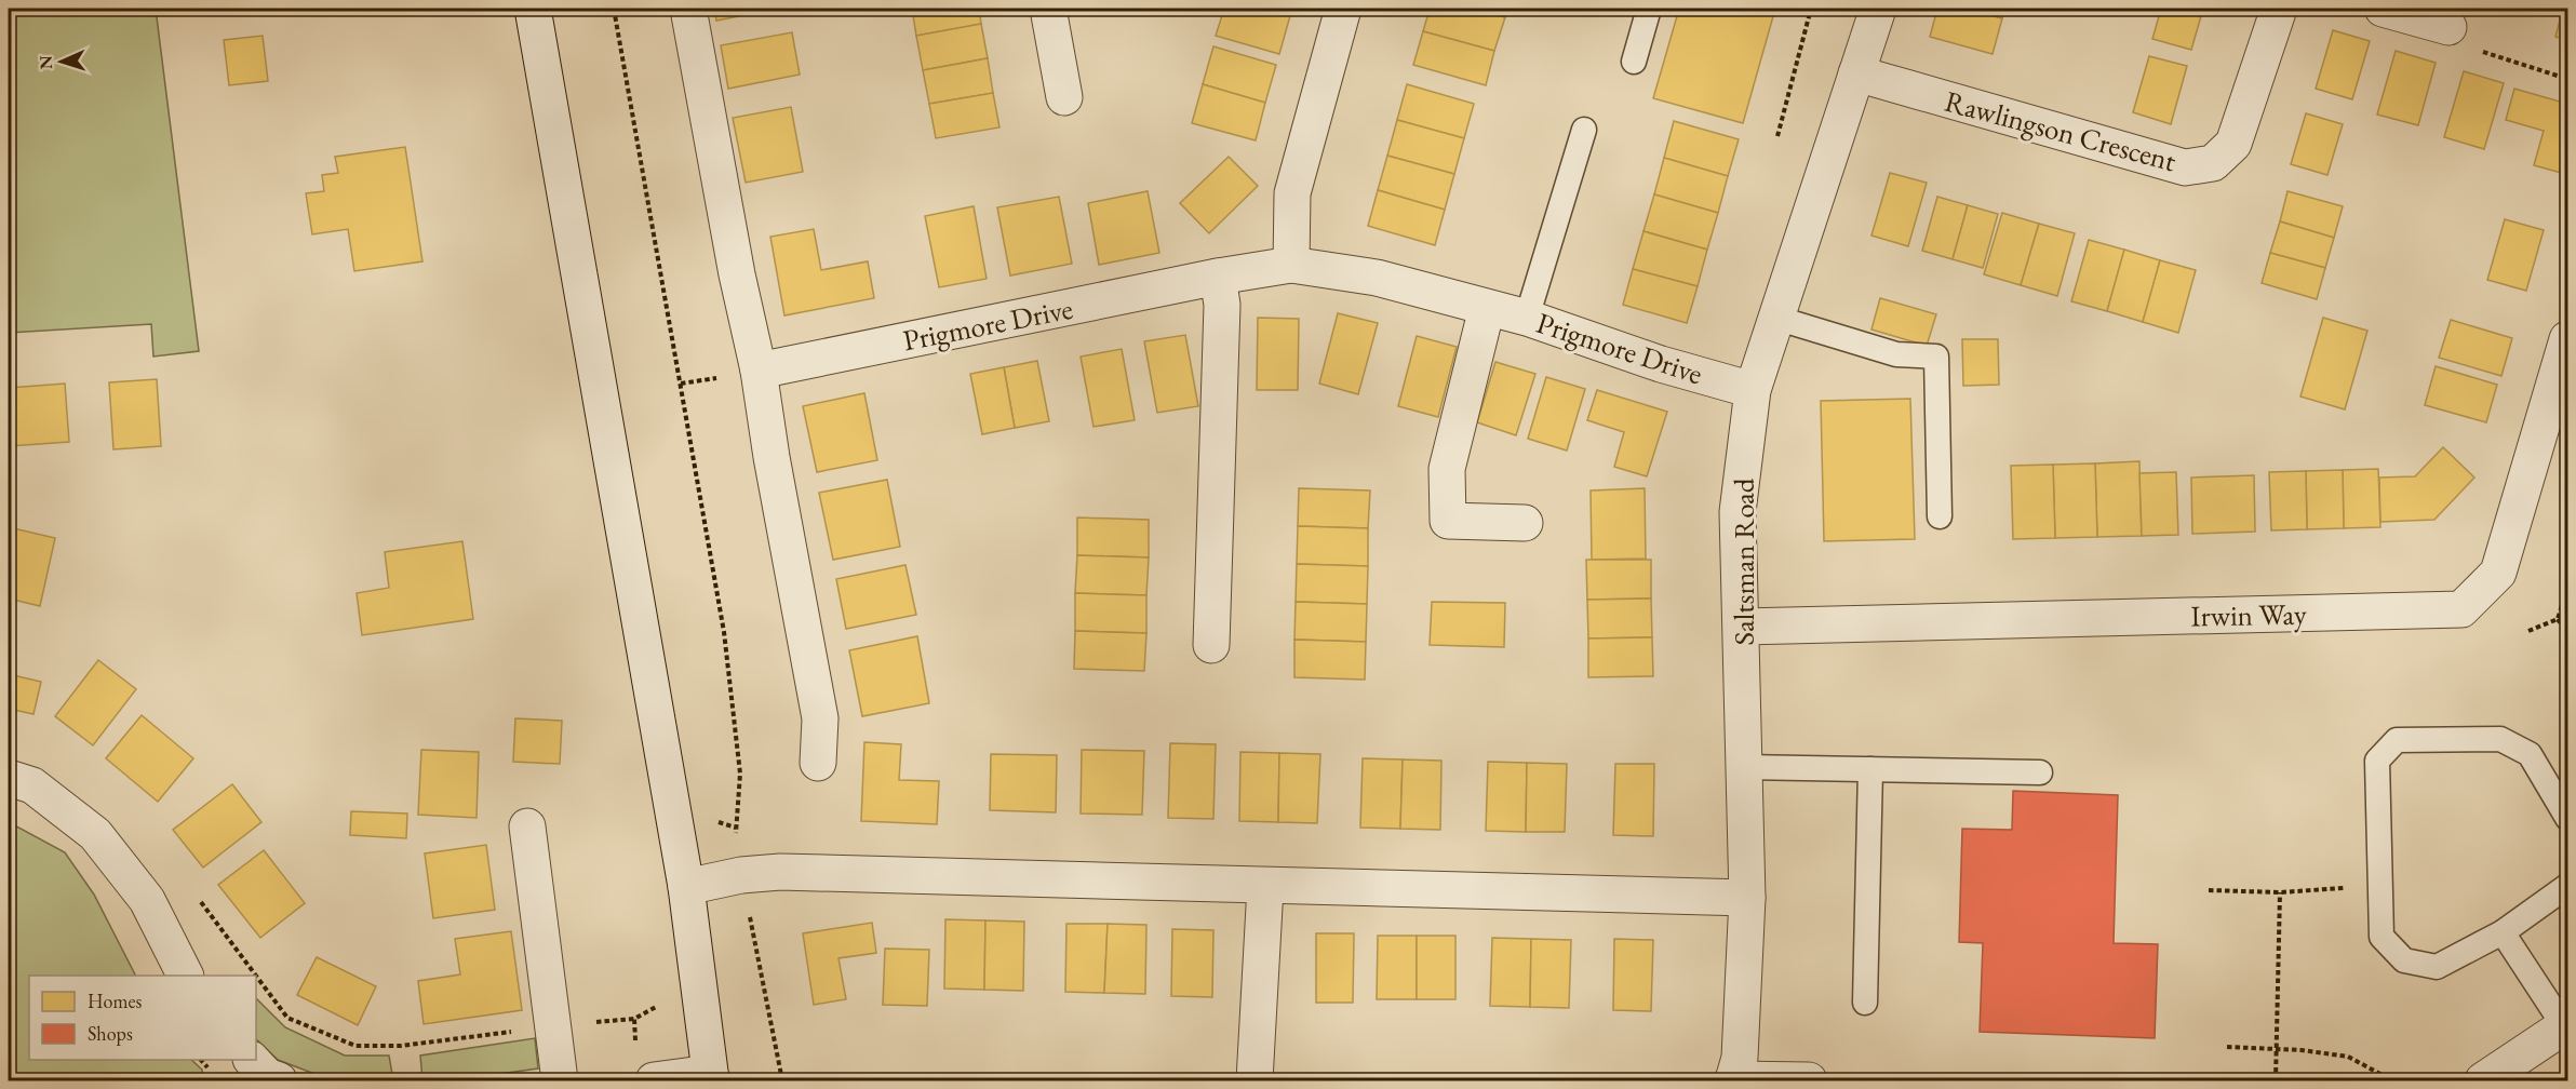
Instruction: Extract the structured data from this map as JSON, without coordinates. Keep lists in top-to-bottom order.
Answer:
{
  "streets": {
    "street": [
      "Rawlingson Crescent",
      "Prigmore Drive",
      "Saltsman Road",
      "Irwin Way"
    ]
  },
  "crossings": [
    ["Rawlingson Crescent", "Saltsman Road"],
    ["Prigmore Drive", "Saltsman Road"],
    ["Saltsman Road", "Irwin Way"]
  ],
  "legend": ["Homes", "Shops"],
  "north": "left"
}
